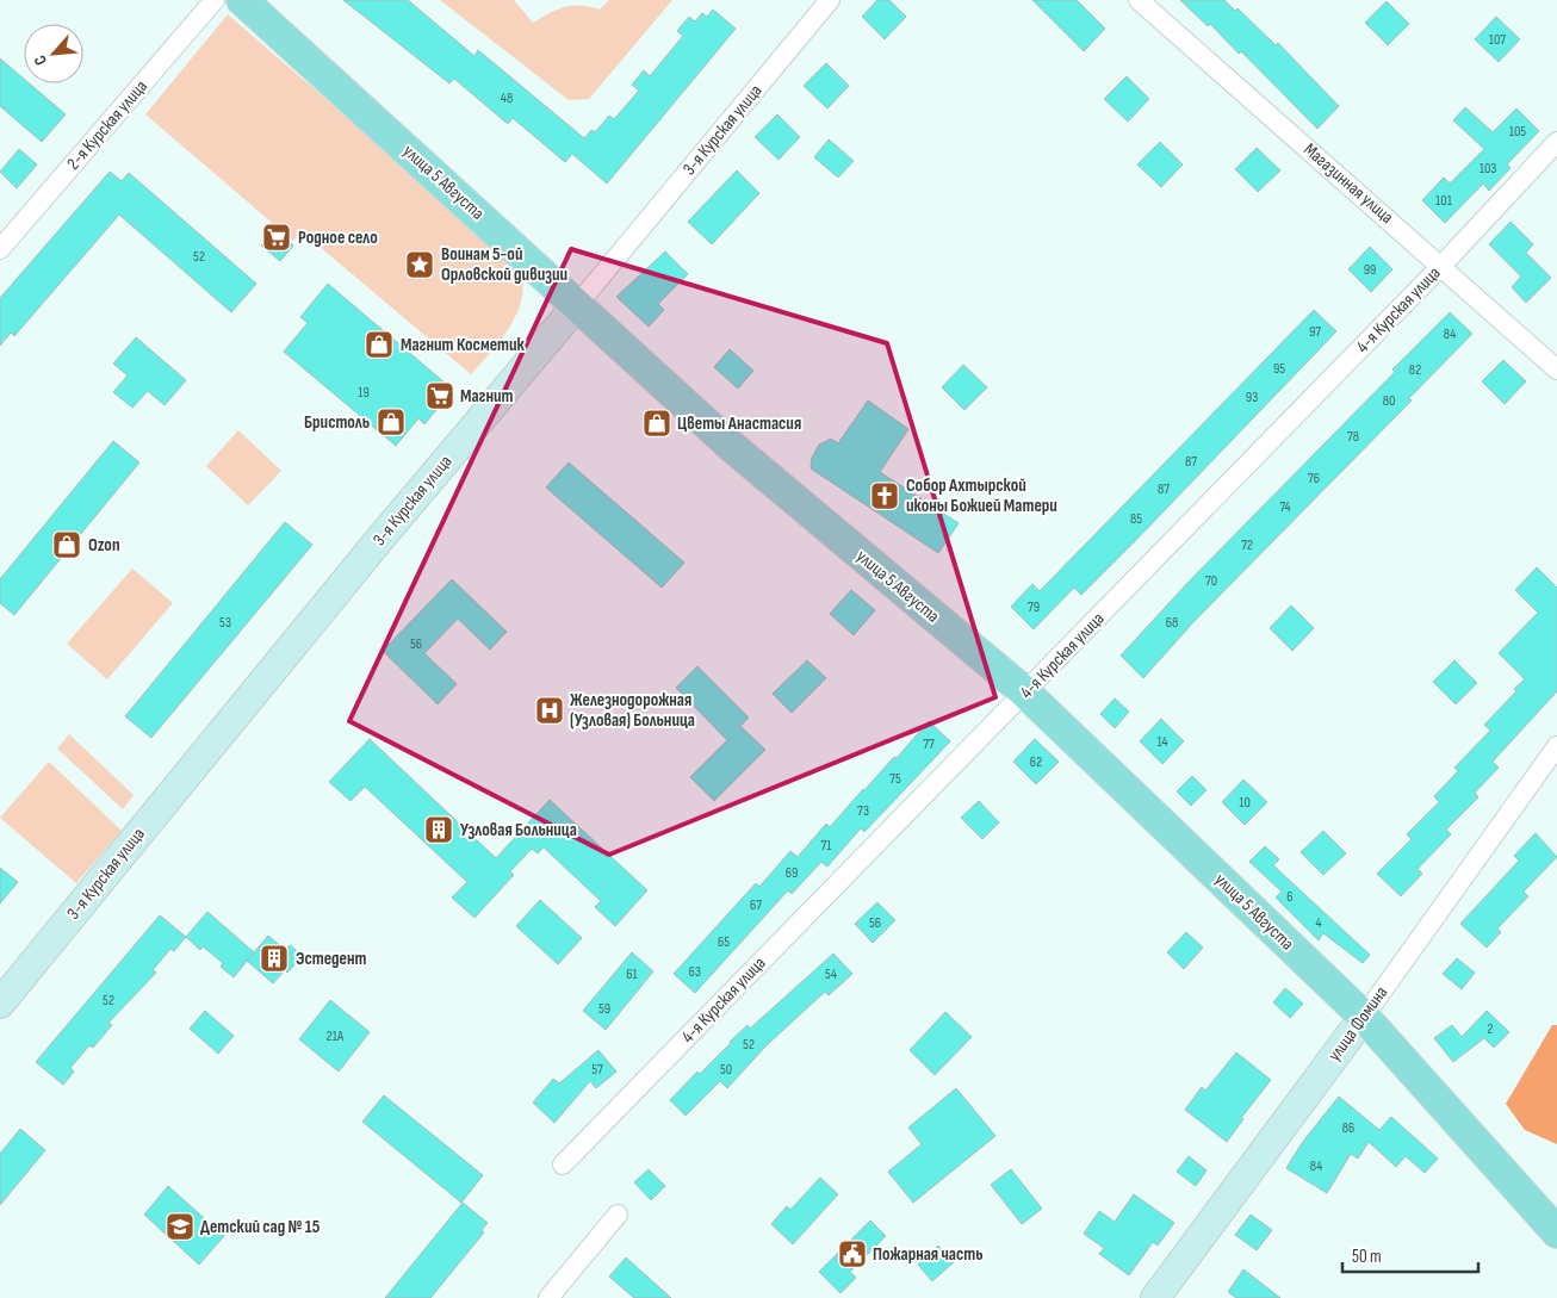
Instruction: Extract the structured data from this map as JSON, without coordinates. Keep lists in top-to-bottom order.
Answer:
{
  "streets": {
    "main road": ["3-я Курская улица", "улица 5 Августа", "улица Фомина"],
    "street": ["2-я Курская улица", "Магазинная улица", "4-я Курская улица"]
  },
  "crossings": [
    ["3-я Курская улица", "улица 5 Августа"],
    ["улица 5 Августа", "4-я Курская улица"],
    ["улица 5 Августа", "улица Фомина"],
    ["Магазинная улица", "4-я Курская улица"]
  ],
  "places": {
    "supermarket": ["Родное село", "Магнит"],
    "place": ["Воинам 5-ой Орловской дивизии"],
    "shop": [
      "Магнит Косметик",
      "Бристоль",
      "Цветы Анастасия",
      "Ozon"
    ],
    "church": ["Собор Ахтырской иконы Божией Матери"],
    "hospital": ["Железнодорожная (Узловая) Больница"],
    "building": ["Узловая Больница", "Эстедент"],
    "school or university": ["Детский сад № 15"],
    "public building": ["Пожарная часть"]
  },
  "house_numbers": [
    "107",
    "48",
    "105",
    "103",
    "101",
    "52",
    "99",
    "97",
    "84",
    "95",
    "82",
    "19",
    "93",
    "80",
    "78",
    "87",
    "76",
    "87",
    "74",
    "85",
    "72",
    "70",
    "79",
    "53",
    "68",
    "56",
    "14",
    "77",
    "62",
    "75",
    "10",
    "73",
    "71",
    "69",
    "6",
    "67",
    "56",
    "4",
    "65",
    "63",
    "61",
    "54",
    "52",
    "59",
    "2",
    "21А",
    "52",
    "57",
    "50",
    "86",
    "84"
  ],
  "scale_bar": "50 m",
  "north": "bottom left"
}
